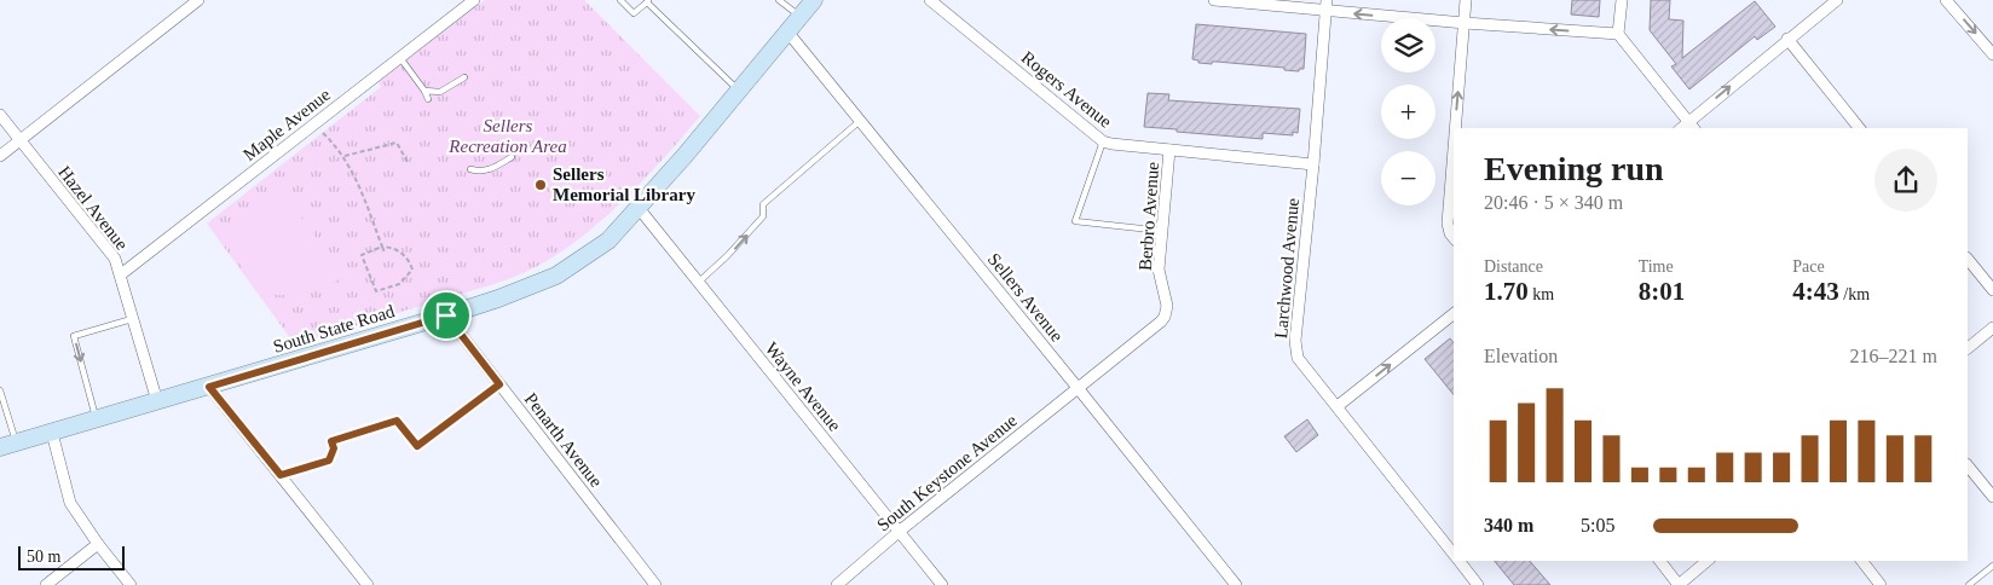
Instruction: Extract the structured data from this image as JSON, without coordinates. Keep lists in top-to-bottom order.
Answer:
{
  "streets": {
    "main road": ["South State Road"],
    "street": [
      "Rogers Avenue",
      "Maple Avenue",
      "Hazel Avenue",
      "Berbro Avenue",
      "Larchwood Avenue",
      "Sellers Avenue",
      "Wayne Avenue",
      "Penarth Avenue",
      "South Keystone Avenue"
    ]
  },
  "crossings": [
    ["Rogers Avenue", "Berbro Avenue"],
    ["Rogers Avenue", "Larchwood Avenue"],
    ["Maple Avenue", "Hazel Avenue"],
    ["Hazel Avenue", "South State Road"],
    ["Berbro Avenue", "Sellers Avenue"],
    ["Berbro Avenue", "South Keystone Avenue"],
    ["Sellers Avenue", "South State Road"],
    ["Sellers Avenue", "South Keystone Avenue"],
    ["South State Road", "Wayne Avenue"],
    ["South State Road", "Penarth Avenue"],
    ["Wayne Avenue", "South Keystone Avenue"]
  ],
  "parks": ["Sellers Recreation Area"],
  "places": ["Sellers Memorial Library"],
  "scale_bar": "50 m",
  "page": {
    "map_buttons": ["+", "−"],
    "heading": ["Evening run", "20:46 · 5 × 340 m"],
    "stats": [
      ["Distance", "1.70 km"],
      ["Time", "8:01"],
      ["Pace", "4:43 /km"]
    ],
    "chart": ["Elevation", "216–221 m"],
    "list": [
      {
        "name": "340 m",
        "note": "5:05"
      }
    ],
    "scale": "50 m"
  }
}
